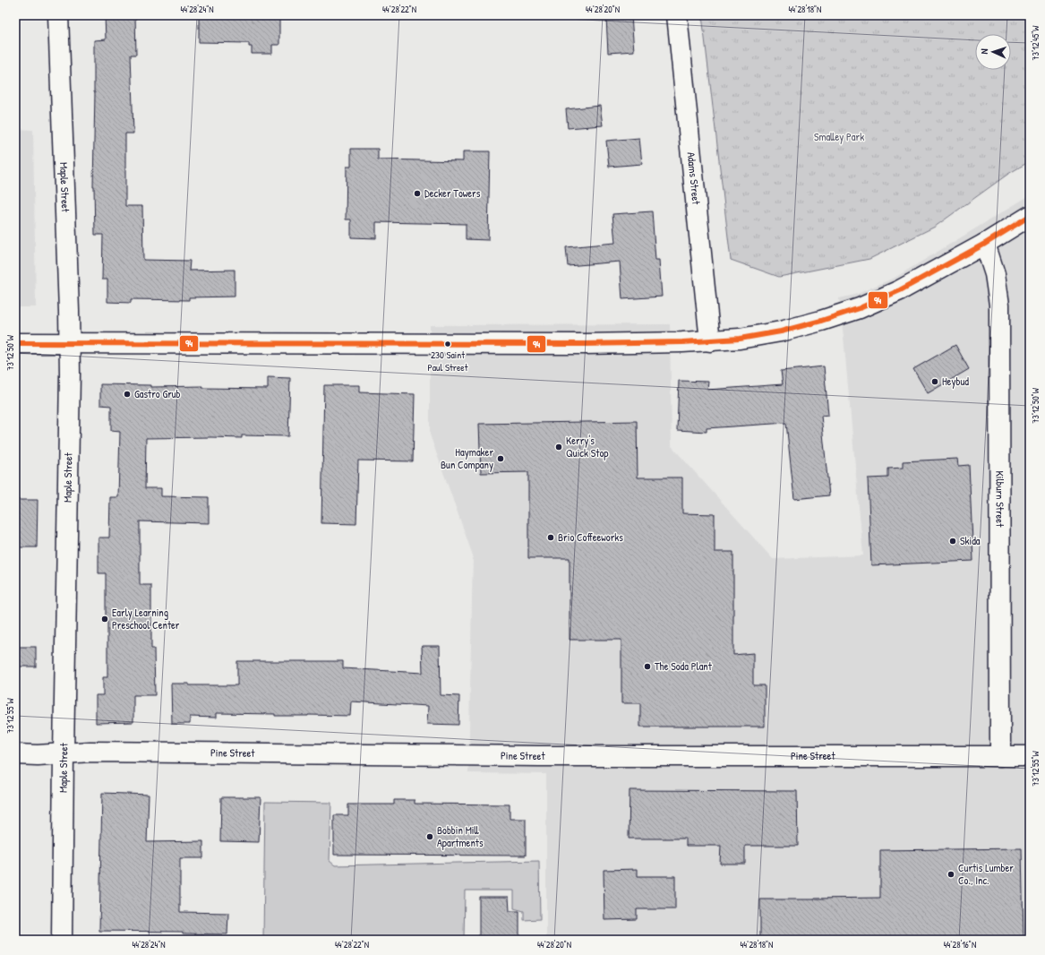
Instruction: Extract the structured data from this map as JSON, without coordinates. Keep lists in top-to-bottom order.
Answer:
{
  "streets": {
    "street": [
      "Adams Street",
      "Maple Street",
      "Kilburn Street",
      "Pine Street"
    ]
  },
  "crossings": [
    ["Maple Street", "Pine Street"],
    ["Kilburn Street", "Pine Street"]
  ],
  "parks": ["Smalley Park"],
  "places": [
    "Decker Towers",
    "230 Saint Paul Street",
    "Heybud",
    "Gastro Grub",
    "Kerry's Quick Stop",
    "Haymaker Bun Company",
    "Brio Coffeeworks",
    "Skida",
    "Early Learning Preschool Center",
    "The Soda Plant",
    "Bobbin Mill Apartments",
    "Curtis Lumber Co., Inc."
  ],
  "lines": ["transit line 94"],
  "north": "left",
  "coordinates": [
    "44°28'24\"N",
    "44°28'22\"N",
    "44°28'20\"N",
    "44°28'18\"N",
    "73°12'45\"W",
    "73°12'50\"W",
    "73°12'55\"W",
    "44°28'16\"N"
  ]
}
